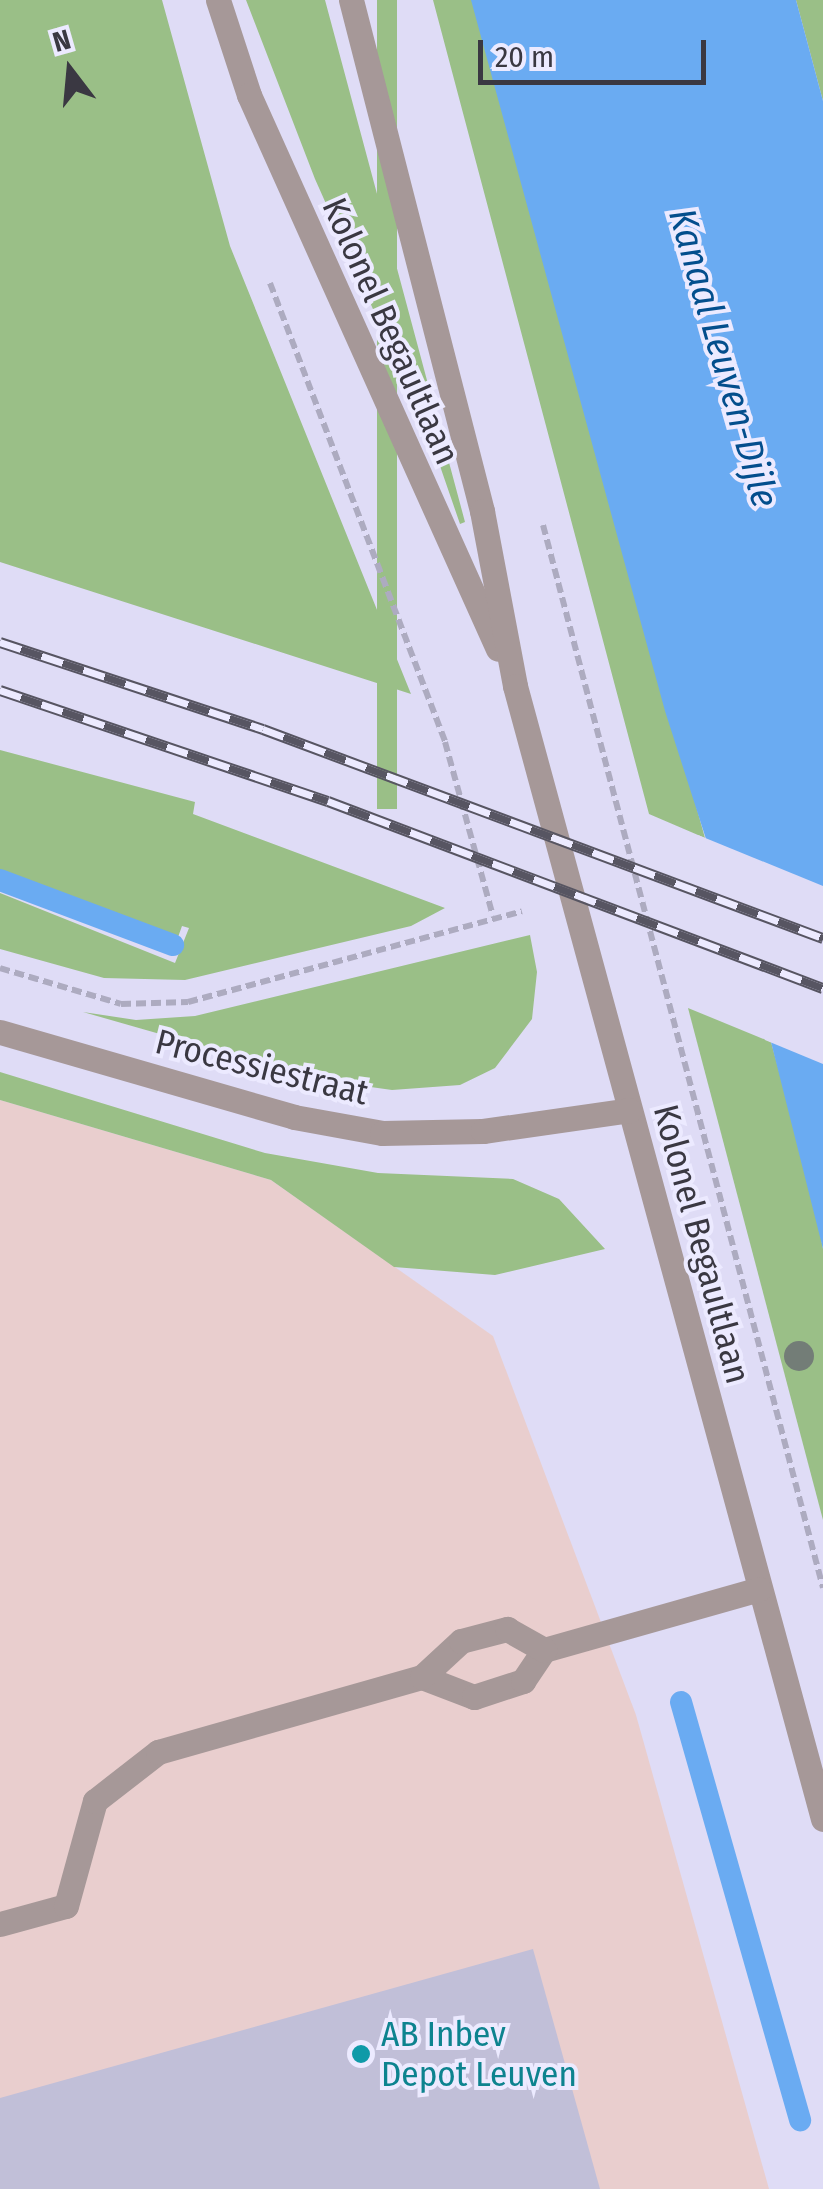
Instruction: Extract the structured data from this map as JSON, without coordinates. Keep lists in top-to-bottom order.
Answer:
{
  "streets": {
    "street": ["Kolonel Begaultlaan", "Processiestraat"]
  },
  "crossings": [
    ["Kolonel Begaultlaan", "Processiestraat"]
  ],
  "water": ["Kanaal Leuven-Dijle"],
  "places": ["AB Inbev Depot Leuven"],
  "scale_bar": "20 m",
  "north": "top"
}
